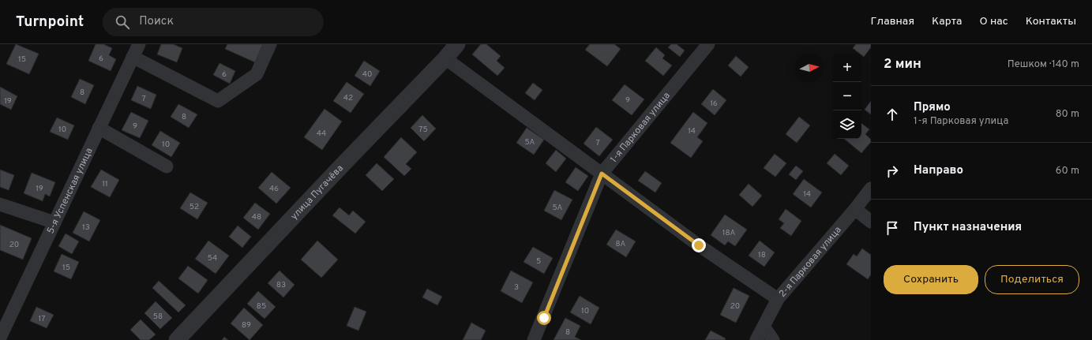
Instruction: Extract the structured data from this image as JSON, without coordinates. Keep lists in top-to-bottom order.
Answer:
{
  "streets": {
    "street": [
      "1-я Парковая улица",
      "5-я Успенская улица",
      "улица Пугачёва",
      "2-я Парковая улица"
    ]
  },
  "house_numbers": [
    "6",
    "15",
    "6",
    "40",
    "8",
    "42",
    "7",
    "9",
    "19",
    "16",
    "8",
    "9",
    "10",
    "75",
    "14",
    "44",
    "5А",
    "7",
    "10",
    "11",
    "19",
    "46",
    "14",
    "52",
    "5А",
    "48",
    "13",
    "18А",
    "8А",
    "20",
    "18",
    "54",
    "5",
    "15",
    "83",
    "3",
    "85",
    "20",
    "10",
    "58",
    "17",
    "89",
    "8"
  ],
  "north": "right",
  "page": {
    "header": "Turnpoint",
    "search": "Поиск",
    "nav": [
      "Главная",
      "Карта",
      "О нас",
      "Контакты"
    ],
    "heading": ["2 мин", "Пешком · 140 m"],
    "map_buttons": ["+", "−"],
    "list": [
      ["Прямо", "1-я Парковая улица", "80 m"],
      ["Направо", "60 m"],
      "Пункт назначения"
    ],
    "buttons": ["Сохранить", "Поделиться"]
  }
}
